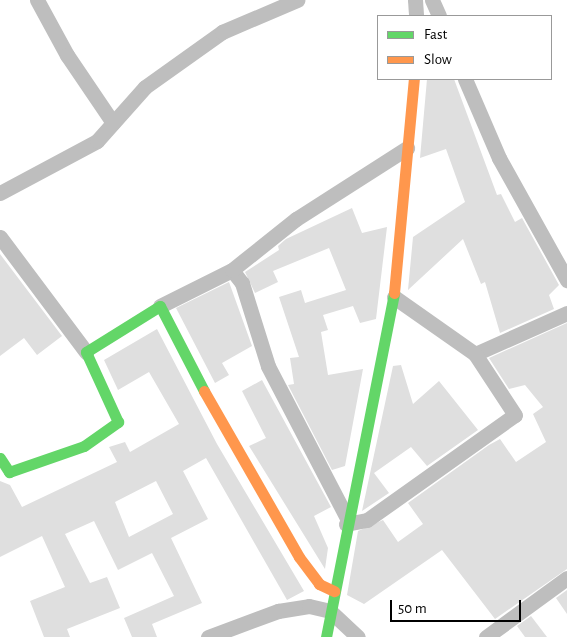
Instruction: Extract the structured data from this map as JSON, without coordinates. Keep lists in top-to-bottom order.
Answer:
{
  "legend": ["Fast", "Slow"],
  "scale_bar": "50 m"
}
